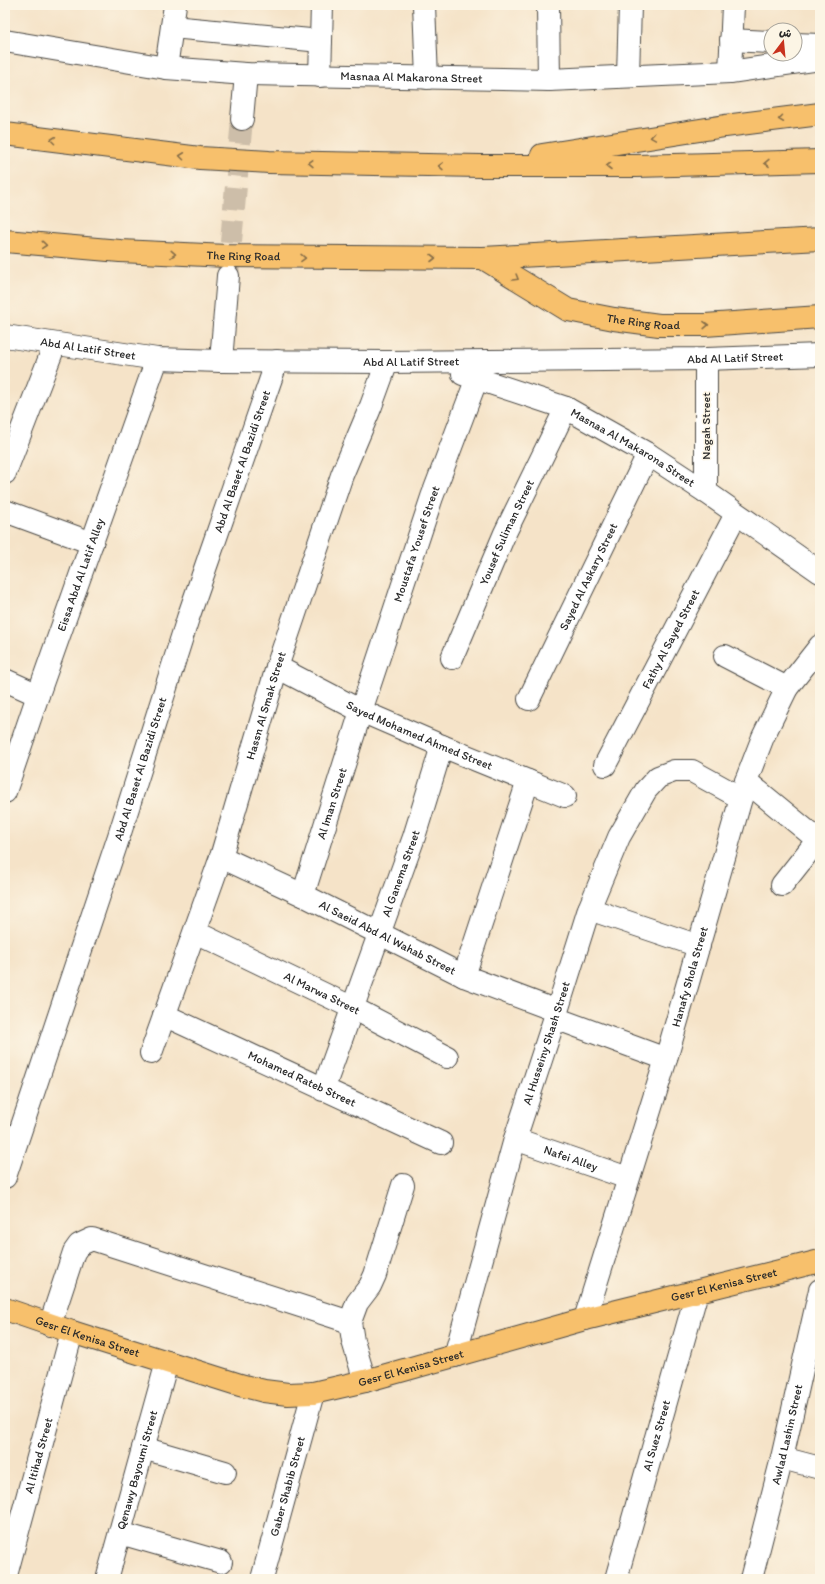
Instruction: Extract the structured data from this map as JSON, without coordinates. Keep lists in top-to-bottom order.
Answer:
{
  "streets": {
    "main road": ["The Ring Road", "Gesr El Kenisa Street"],
    "street": [
      "Masnaa Al Makarona Street",
      "Abd Al Latif Street",
      "Nagah Street",
      "Abd Al Baset Al Bazidi Street",
      "Yousef Suliman Street",
      "Moustafa Yousef Street",
      "Eissa Abd Al Latif Alley",
      "Sayed Al Askary Street",
      "Fathy Al Sayed Street",
      "Hassn Al Smak Street",
      "Sayed Mohamed Ahmed Street",
      "Al Iman Street",
      "Al Ganema Street",
      "Al Saeid Abd Al Wahab Street",
      "Hanafy Shola Street",
      "Al Marwa Street",
      "Al Husseiny Shash Street",
      "Mohamed Rateb Street",
      "Nafei Alley",
      "Al Suez Street",
      "Awlad Lashin Street",
      "Al Itihad Street",
      "Qenawy Bayoumi Street",
      "Gaber Shabib Street"
    ]
  },
  "crossings": [
    ["Masnaa Al Makarona Street", "Abd Al Latif Street"],
    ["Masnaa Al Makarona Street", "Nagah Street"],
    ["Masnaa Al Makarona Street", "Yousef Suliman Street"],
    ["Masnaa Al Makarona Street", "Moustafa Yousef Street"],
    ["Masnaa Al Makarona Street", "Sayed Al Askary Street"],
    ["Masnaa Al Makarona Street", "Fathy Al Sayed Street"],
    ["Abd Al Latif Street", "Nagah Street"],
    ["Abd Al Latif Street", "Abd Al Baset Al Bazidi Street"],
    ["Abd Al Latif Street", "Eissa Abd Al Latif Alley"],
    ["Abd Al Latif Street", "Hassn Al Smak Street"],
    ["Moustafa Yousef Street", "Sayed Mohamed Ahmed Street"],
    ["Moustafa Yousef Street", "Al Iman Street"],
    ["Hassn Al Smak Street", "Sayed Mohamed Ahmed Street"],
    ["Hassn Al Smak Street", "Al Saeid Abd Al Wahab Street"],
    ["Hassn Al Smak Street", "Al Marwa Street"],
    ["Hassn Al Smak Street", "Mohamed Rateb Street"],
    ["Sayed Mohamed Ahmed Street", "Al Iman Street"],
    ["Sayed Mohamed Ahmed Street", "Al Ganema Street"],
    ["Al Iman Street", "Al Saeid Abd Al Wahab Street"],
    ["Al Ganema Street", "Al Saeid Abd Al Wahab Street"],
    ["Al Ganema Street", "Al Marwa Street"],
    ["Al Ganema Street", "Mohamed Rateb Street"],
    ["Al Saeid Abd Al Wahab Street", "Hanafy Shola Street"],
    ["Al Saeid Abd Al Wahab Street", "Al Husseiny Shash Street"],
    ["Hanafy Shola Street", "Al Husseiny Shash Street"],
    ["Hanafy Shola Street", "Nafei Alley"],
    ["Hanafy Shola Street", "Gesr El Kenisa Street"],
    ["Al Husseiny Shash Street", "Nafei Alley"],
    ["Al Husseiny Shash Street", "Gesr El Kenisa Street"],
    ["Gesr El Kenisa Street", "Al Suez Street"],
    ["Gesr El Kenisa Street", "Al Itihad Street"],
    ["Gesr El Kenisa Street", "Qenawy Bayoumi Street"],
    ["Gesr El Kenisa Street", "Gaber Shabib Street"]
  ],
  "north": "top"
}
